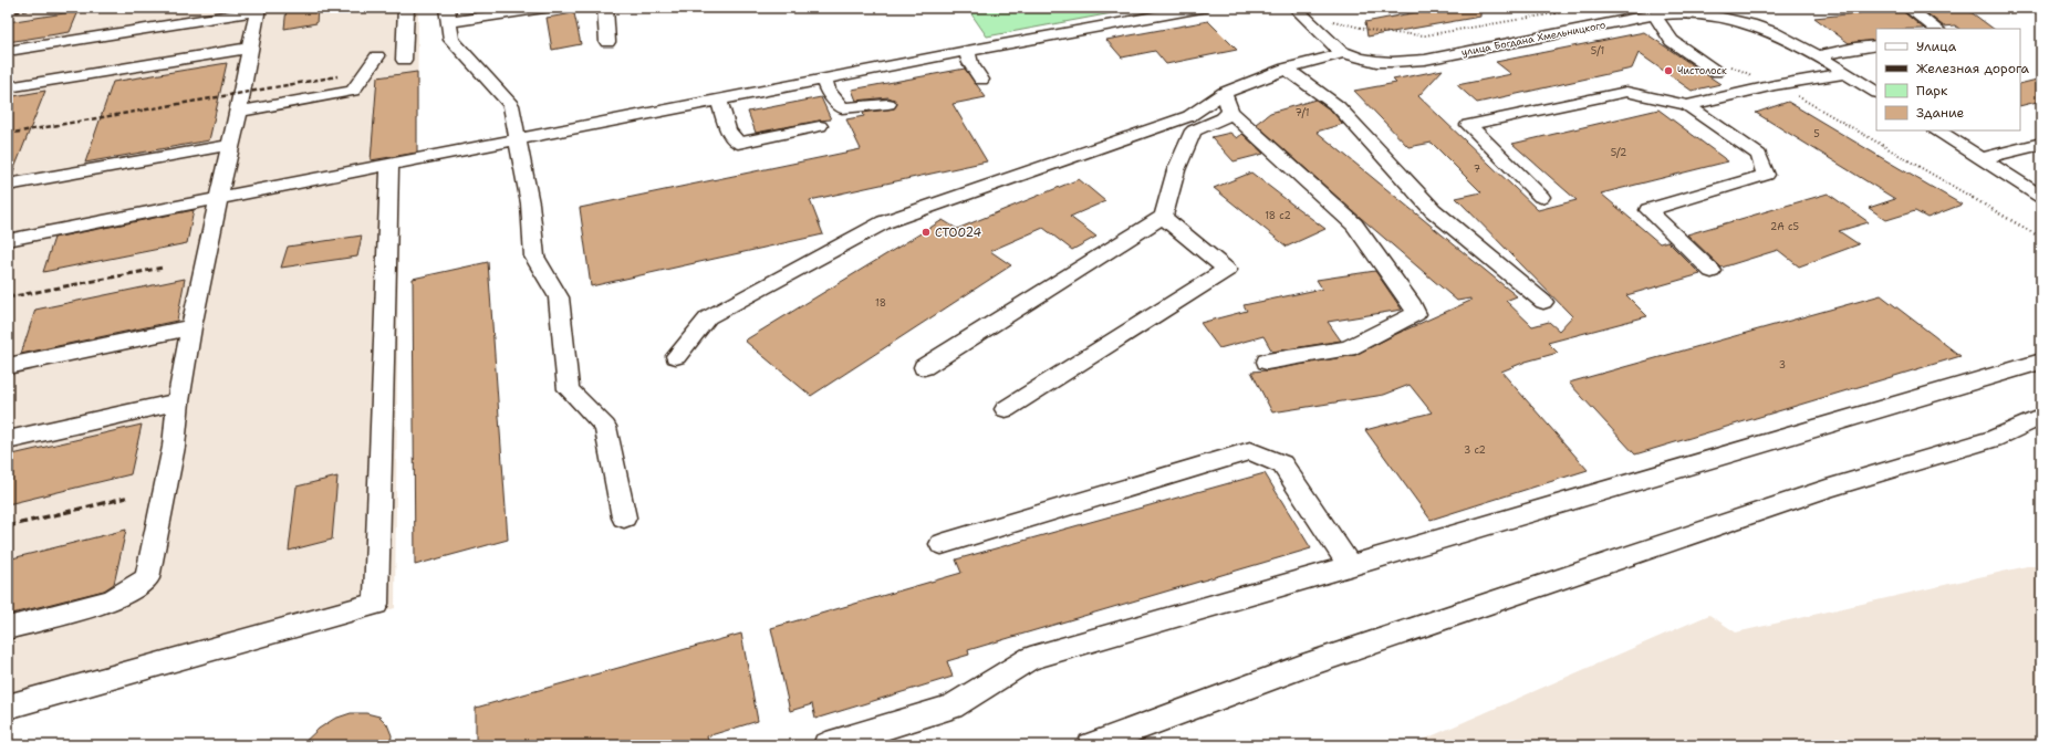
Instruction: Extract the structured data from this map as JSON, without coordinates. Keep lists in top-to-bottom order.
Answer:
{
  "streets": {
    "street": ["улица Богдана Хмельницкого"]
  },
  "places": ["Чистолоск", "СТО024"],
  "house_numbers": [
    "5/1",
    "7/1",
    "5",
    "5/2",
    "7",
    "18 с2",
    "2А с5",
    "18",
    "3",
    "3 с2"
  ],
  "legend": [
    "Улица",
    "Железная дорога",
    "Парк",
    "Здание"
  ]
}
